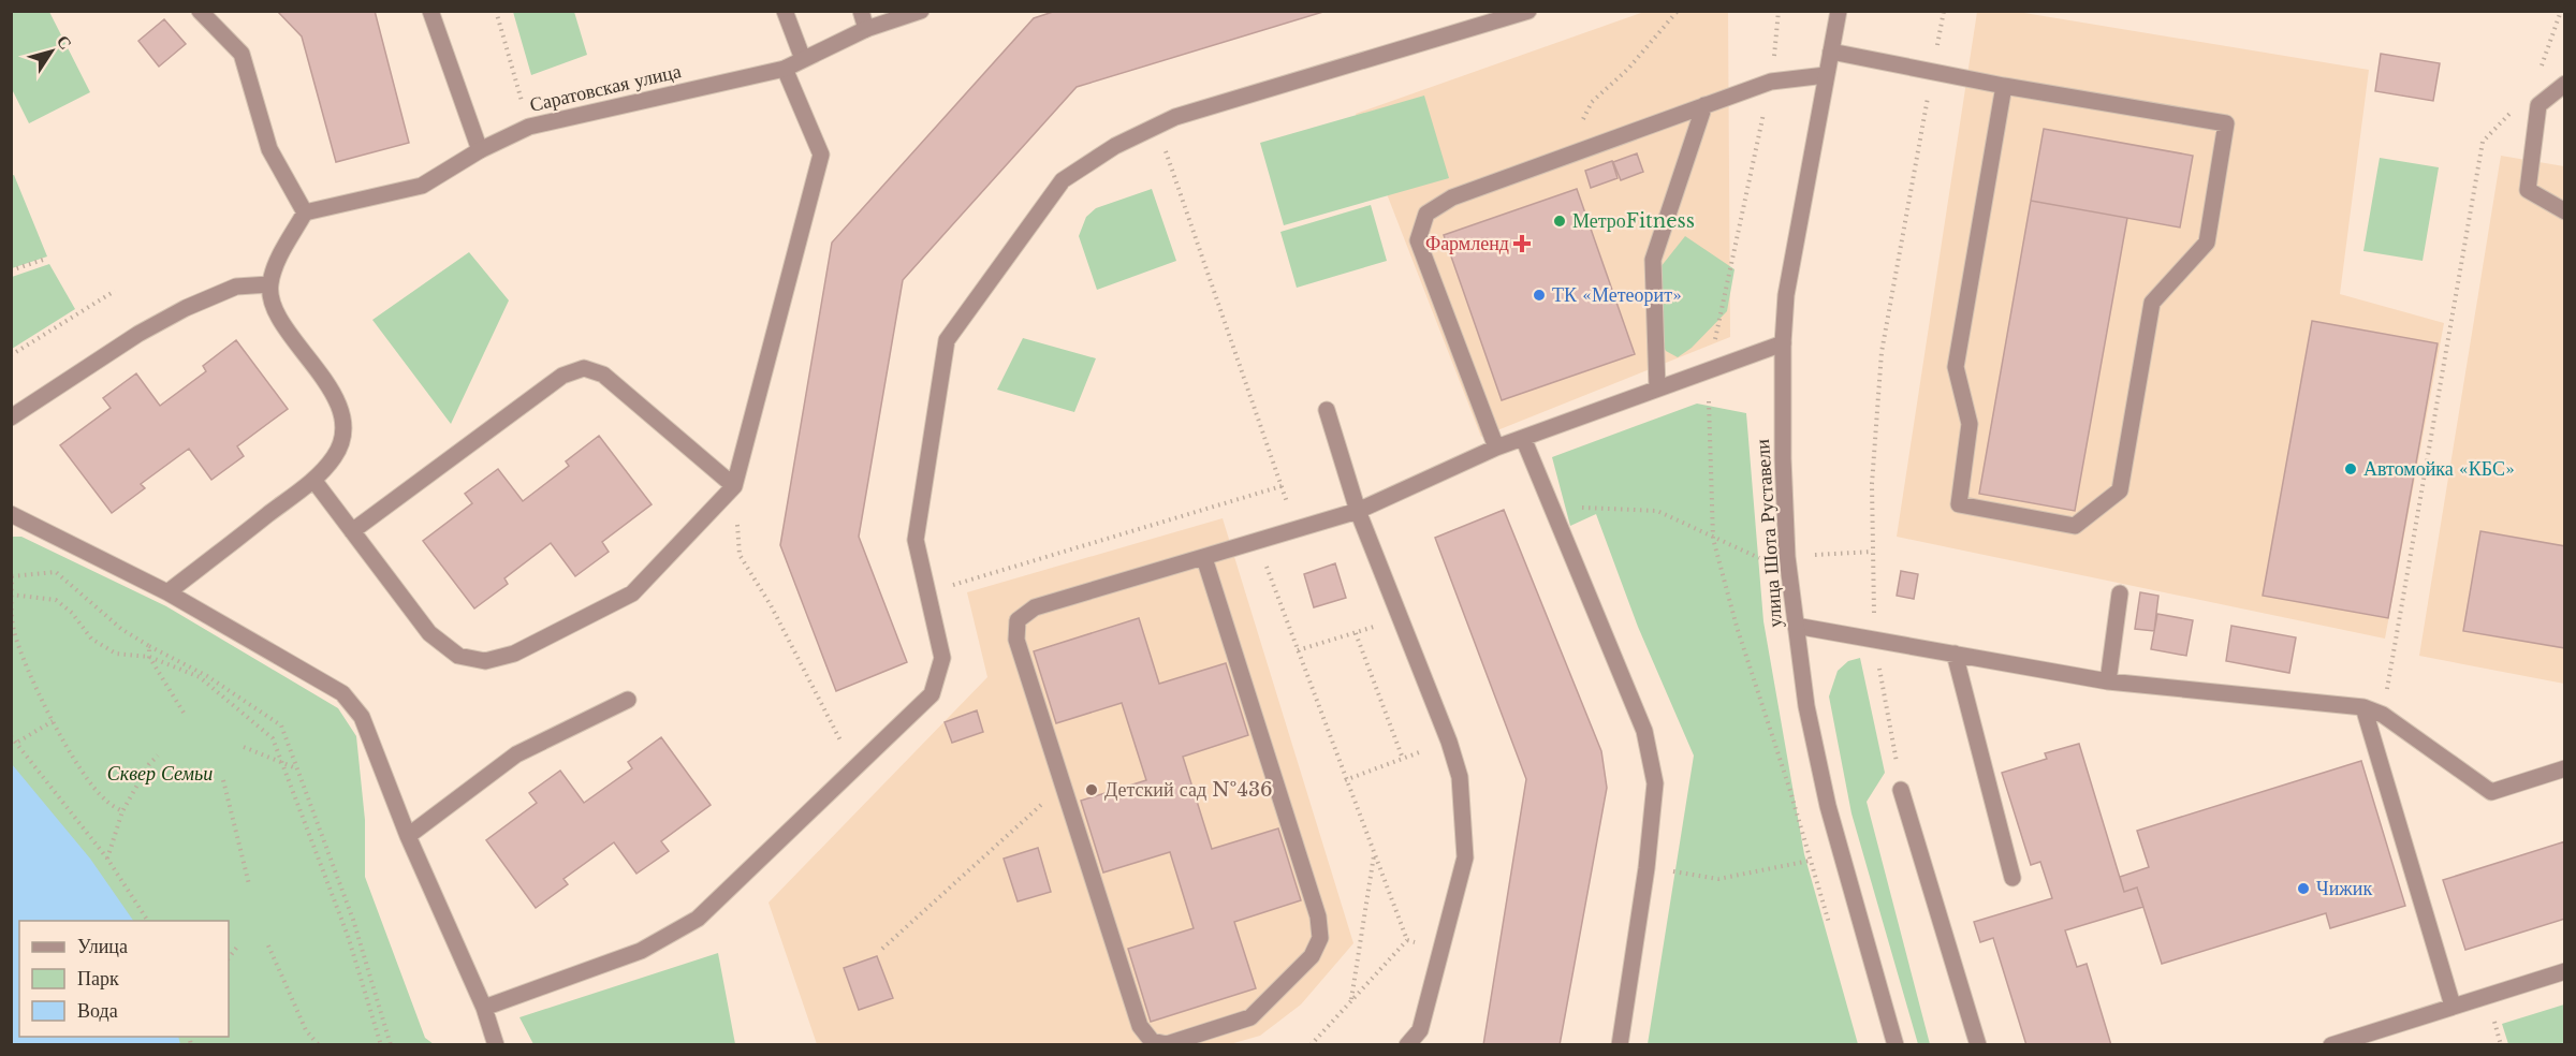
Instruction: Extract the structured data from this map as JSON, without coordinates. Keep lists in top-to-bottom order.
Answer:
{
  "streets": {
    "street": ["Саратовская улица", "улица Шота Руставели"]
  },
  "parks": ["Сквер Семьи"],
  "places": {
    "other": [
      "МетроFitness",
      "ТК «Метеорит»",
      "Автомойка «КБС»",
      "Детский сад №436",
      "Чижик"
    ],
    "health": ["Фармленд"]
  },
  "legend": ["Улица", "Парк", "Вода"],
  "north": "top right"
}
